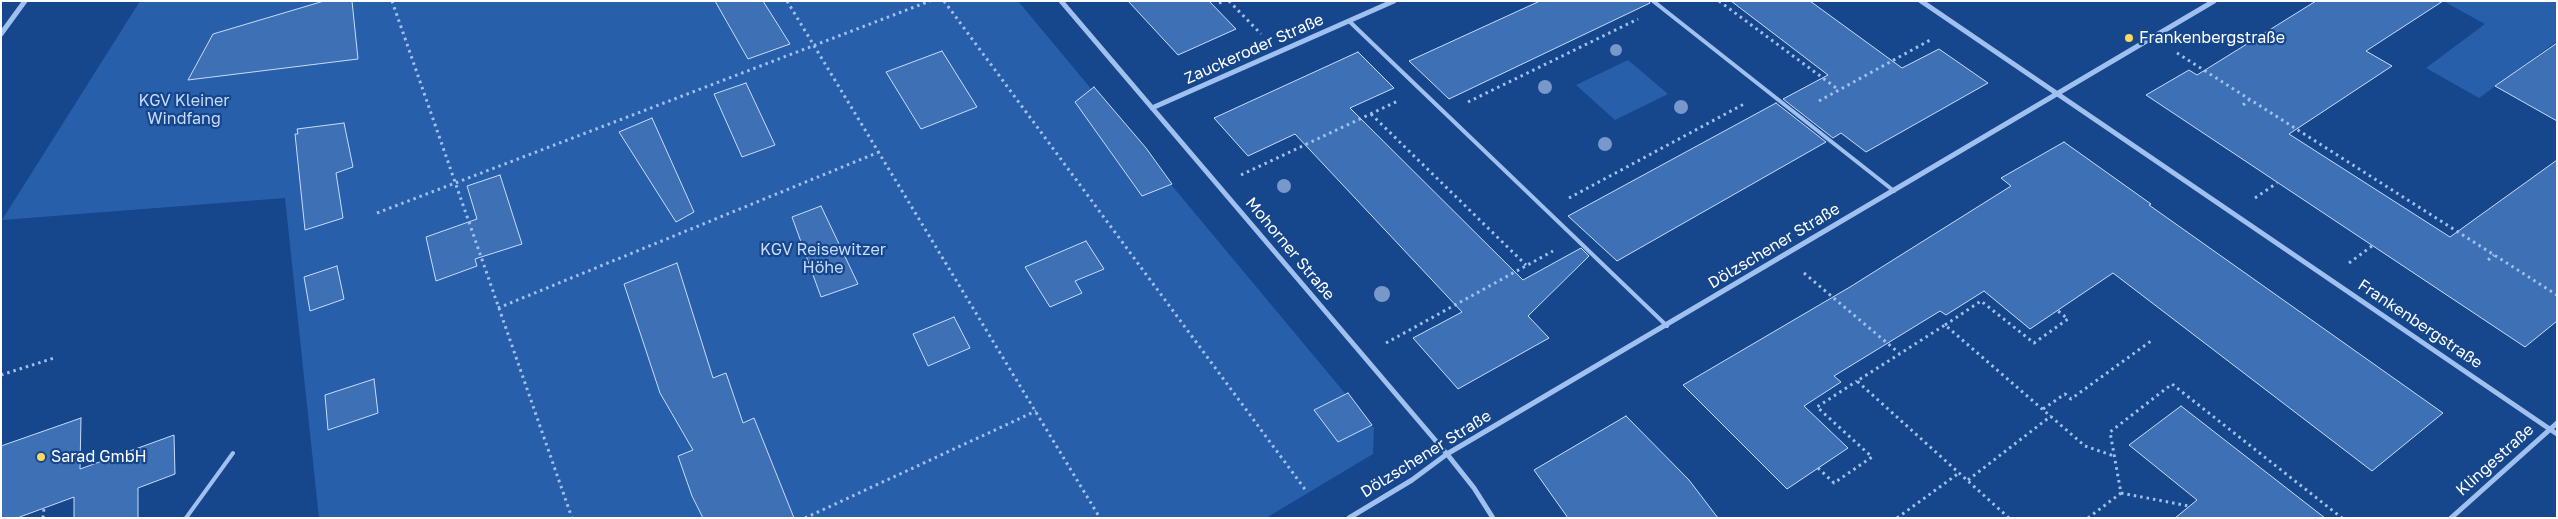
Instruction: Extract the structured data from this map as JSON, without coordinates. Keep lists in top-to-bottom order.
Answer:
{
  "streets": {
    "street": [
      "Zauckeroder Straße",
      "Dölzschener Straße",
      "Mohorner Straße",
      "Frankenbergstraße",
      "Klingestraße"
    ]
  },
  "crossings": [
    ["Zauckeroder Straße", "Mohorner Straße"],
    ["Dölzschener Straße", "Mohorner Straße"],
    ["Dölzschener Straße", "Frankenbergstraße"],
    ["Frankenbergstraße", "Klingestraße"]
  ],
  "parks": ["KGV Kleiner Windfang", "KGV Reisewitzer Höhe"],
  "places": ["Frankenbergstraße", "Sarad GmbH"]
}
